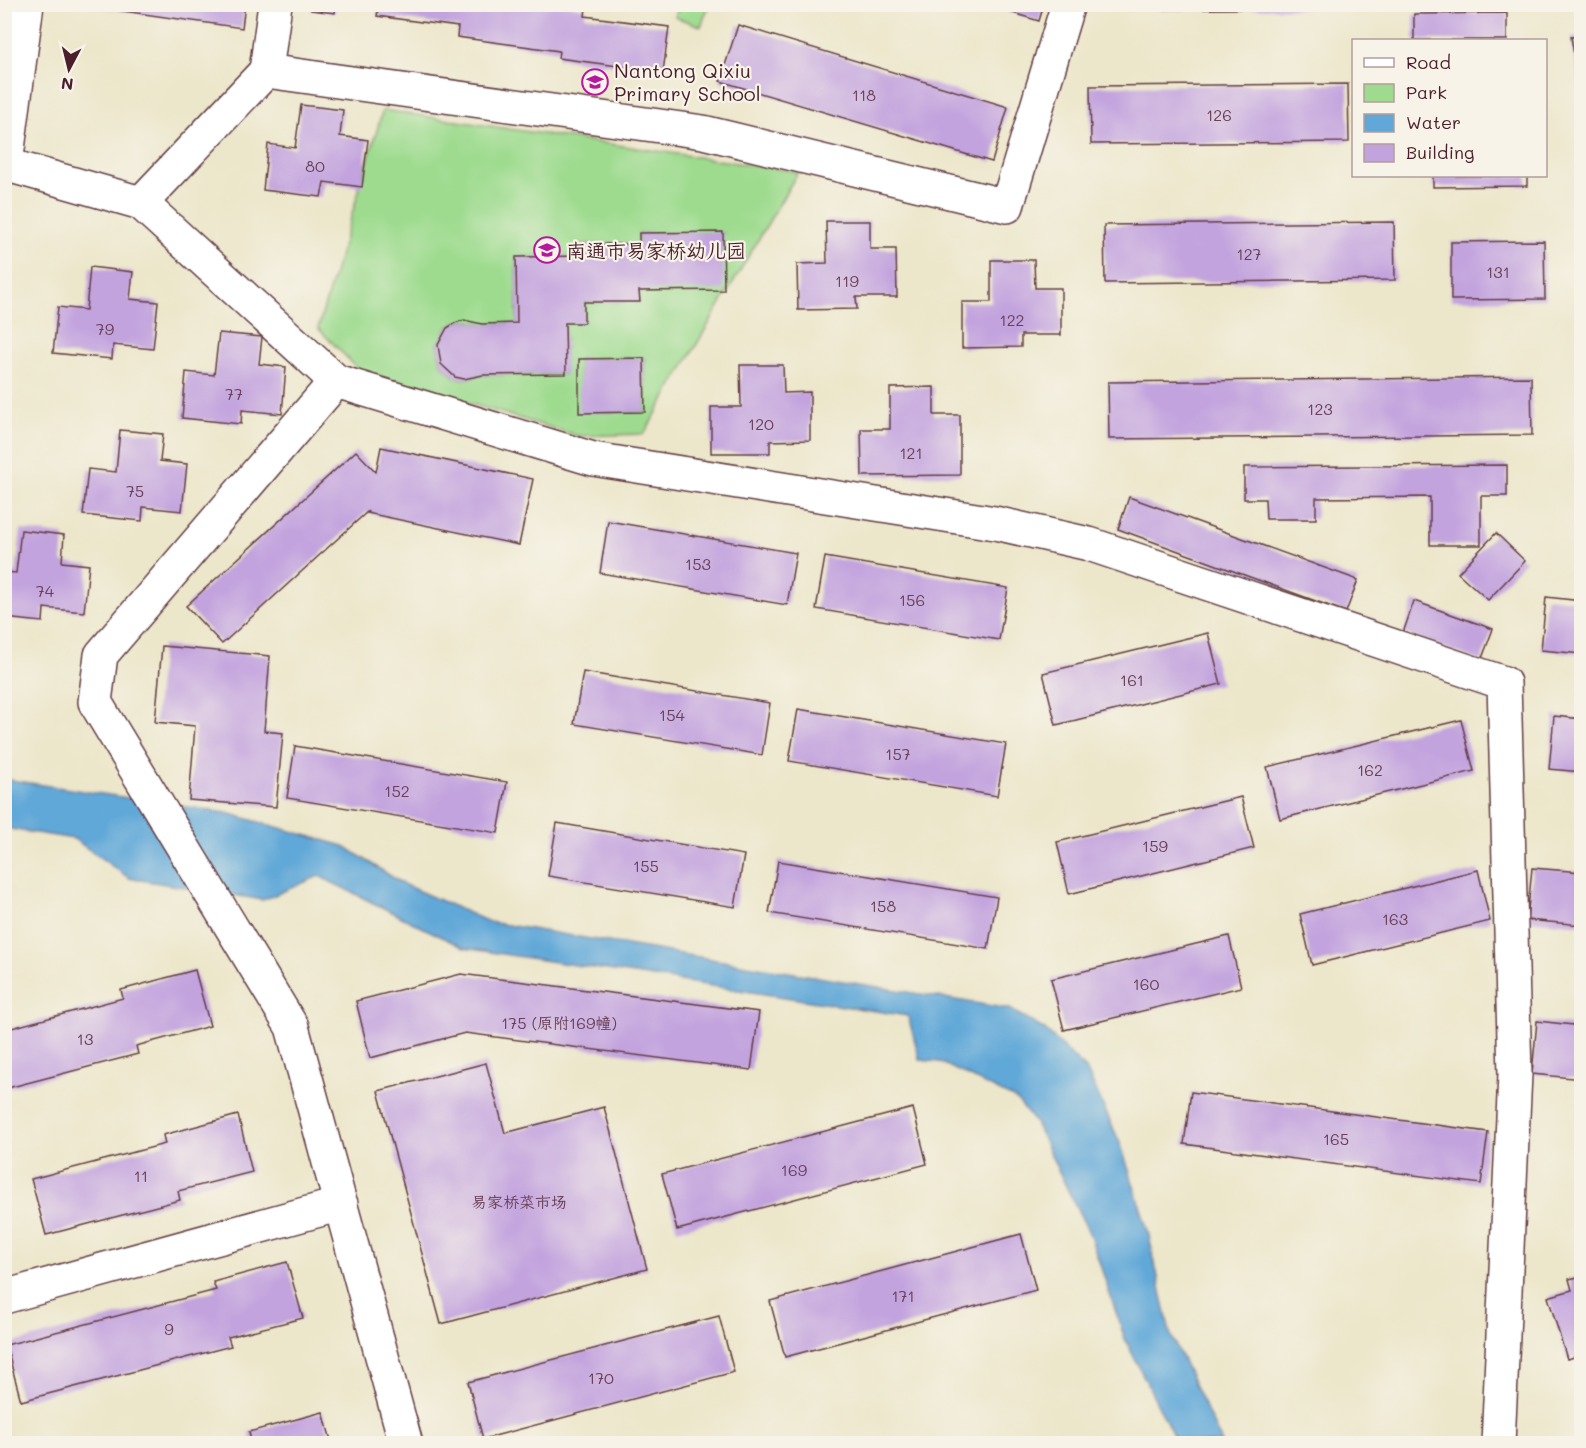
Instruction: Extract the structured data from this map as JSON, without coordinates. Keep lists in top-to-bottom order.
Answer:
{
  "places": {
    "school or university": ["Nantong Qixiu Primary School", "南通市易家桥幼儿园"]
  },
  "house_numbers": [
    "118",
    "126",
    "80",
    "127",
    "131",
    "119",
    "122",
    "79",
    "77",
    "123",
    "120",
    "121",
    "75",
    "153",
    "74",
    "156",
    "161",
    "154",
    "157",
    "162",
    "152",
    "159",
    "155",
    "158",
    "163",
    "160",
    "175 (原附169幢)",
    "13",
    "165",
    "169",
    "11",
    "易家桥菜市场",
    "171",
    "9",
    "170"
  ],
  "legend": [
    "Road",
    "Park",
    "Water",
    "Building"
  ],
  "north": "bottom"
}
